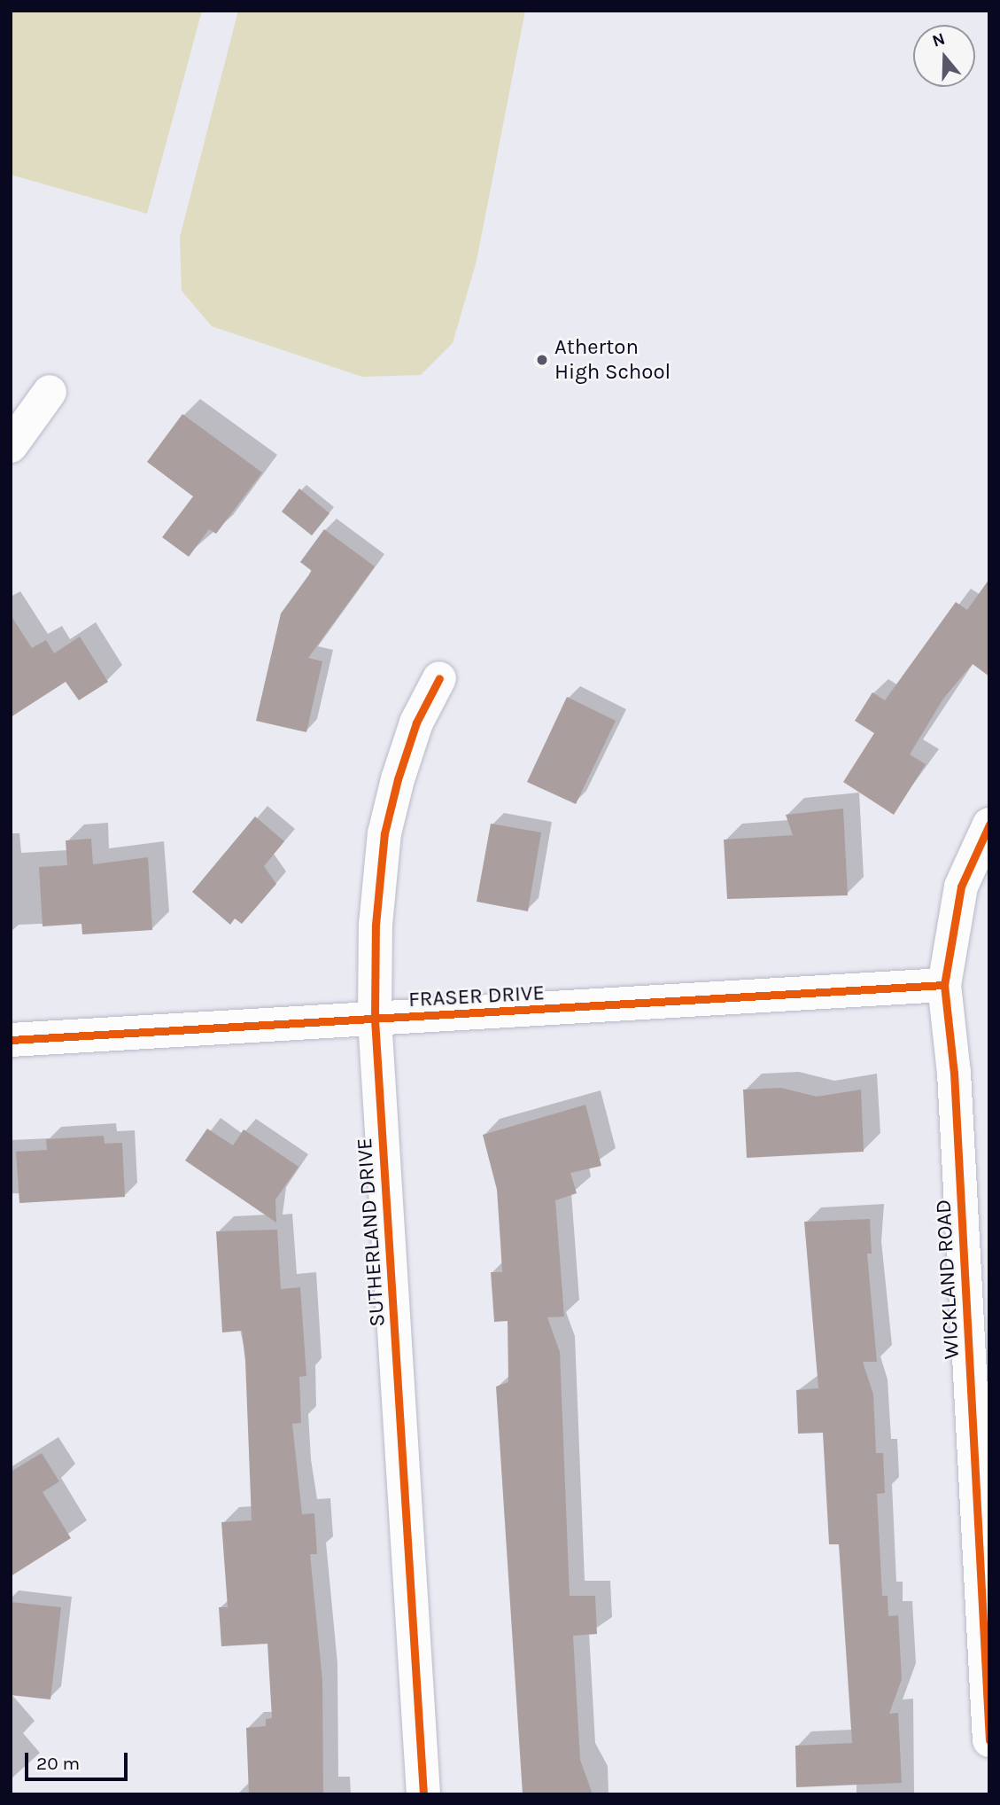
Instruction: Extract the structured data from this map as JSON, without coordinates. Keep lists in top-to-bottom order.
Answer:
{
  "streets": {
    "street": ["FRASER DRIVE", "SUTHERLAND DRIVE", "WICKLAND ROAD"]
  },
  "crossings": [
    ["FRASER DRIVE", "SUTHERLAND DRIVE"],
    ["FRASER DRIVE", "WICKLAND ROAD"]
  ],
  "places": ["Atherton High School"],
  "scale_bar": "20 m",
  "north": "top"
}
